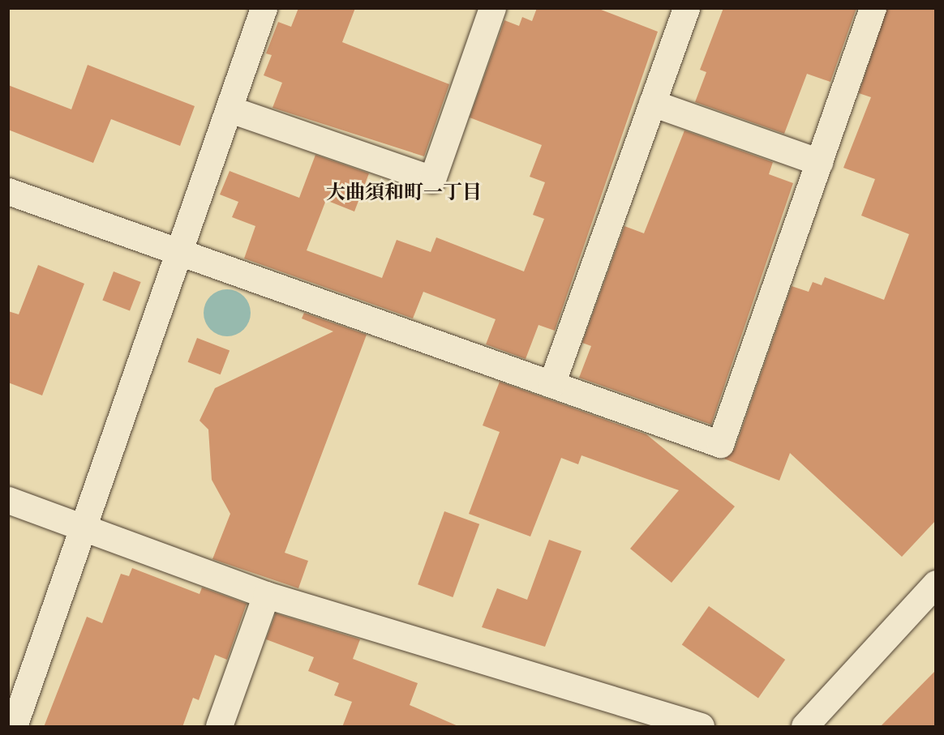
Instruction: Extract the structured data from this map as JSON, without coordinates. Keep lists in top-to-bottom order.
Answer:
{
  "districts": ["大曲須和町一丁目"]
}
